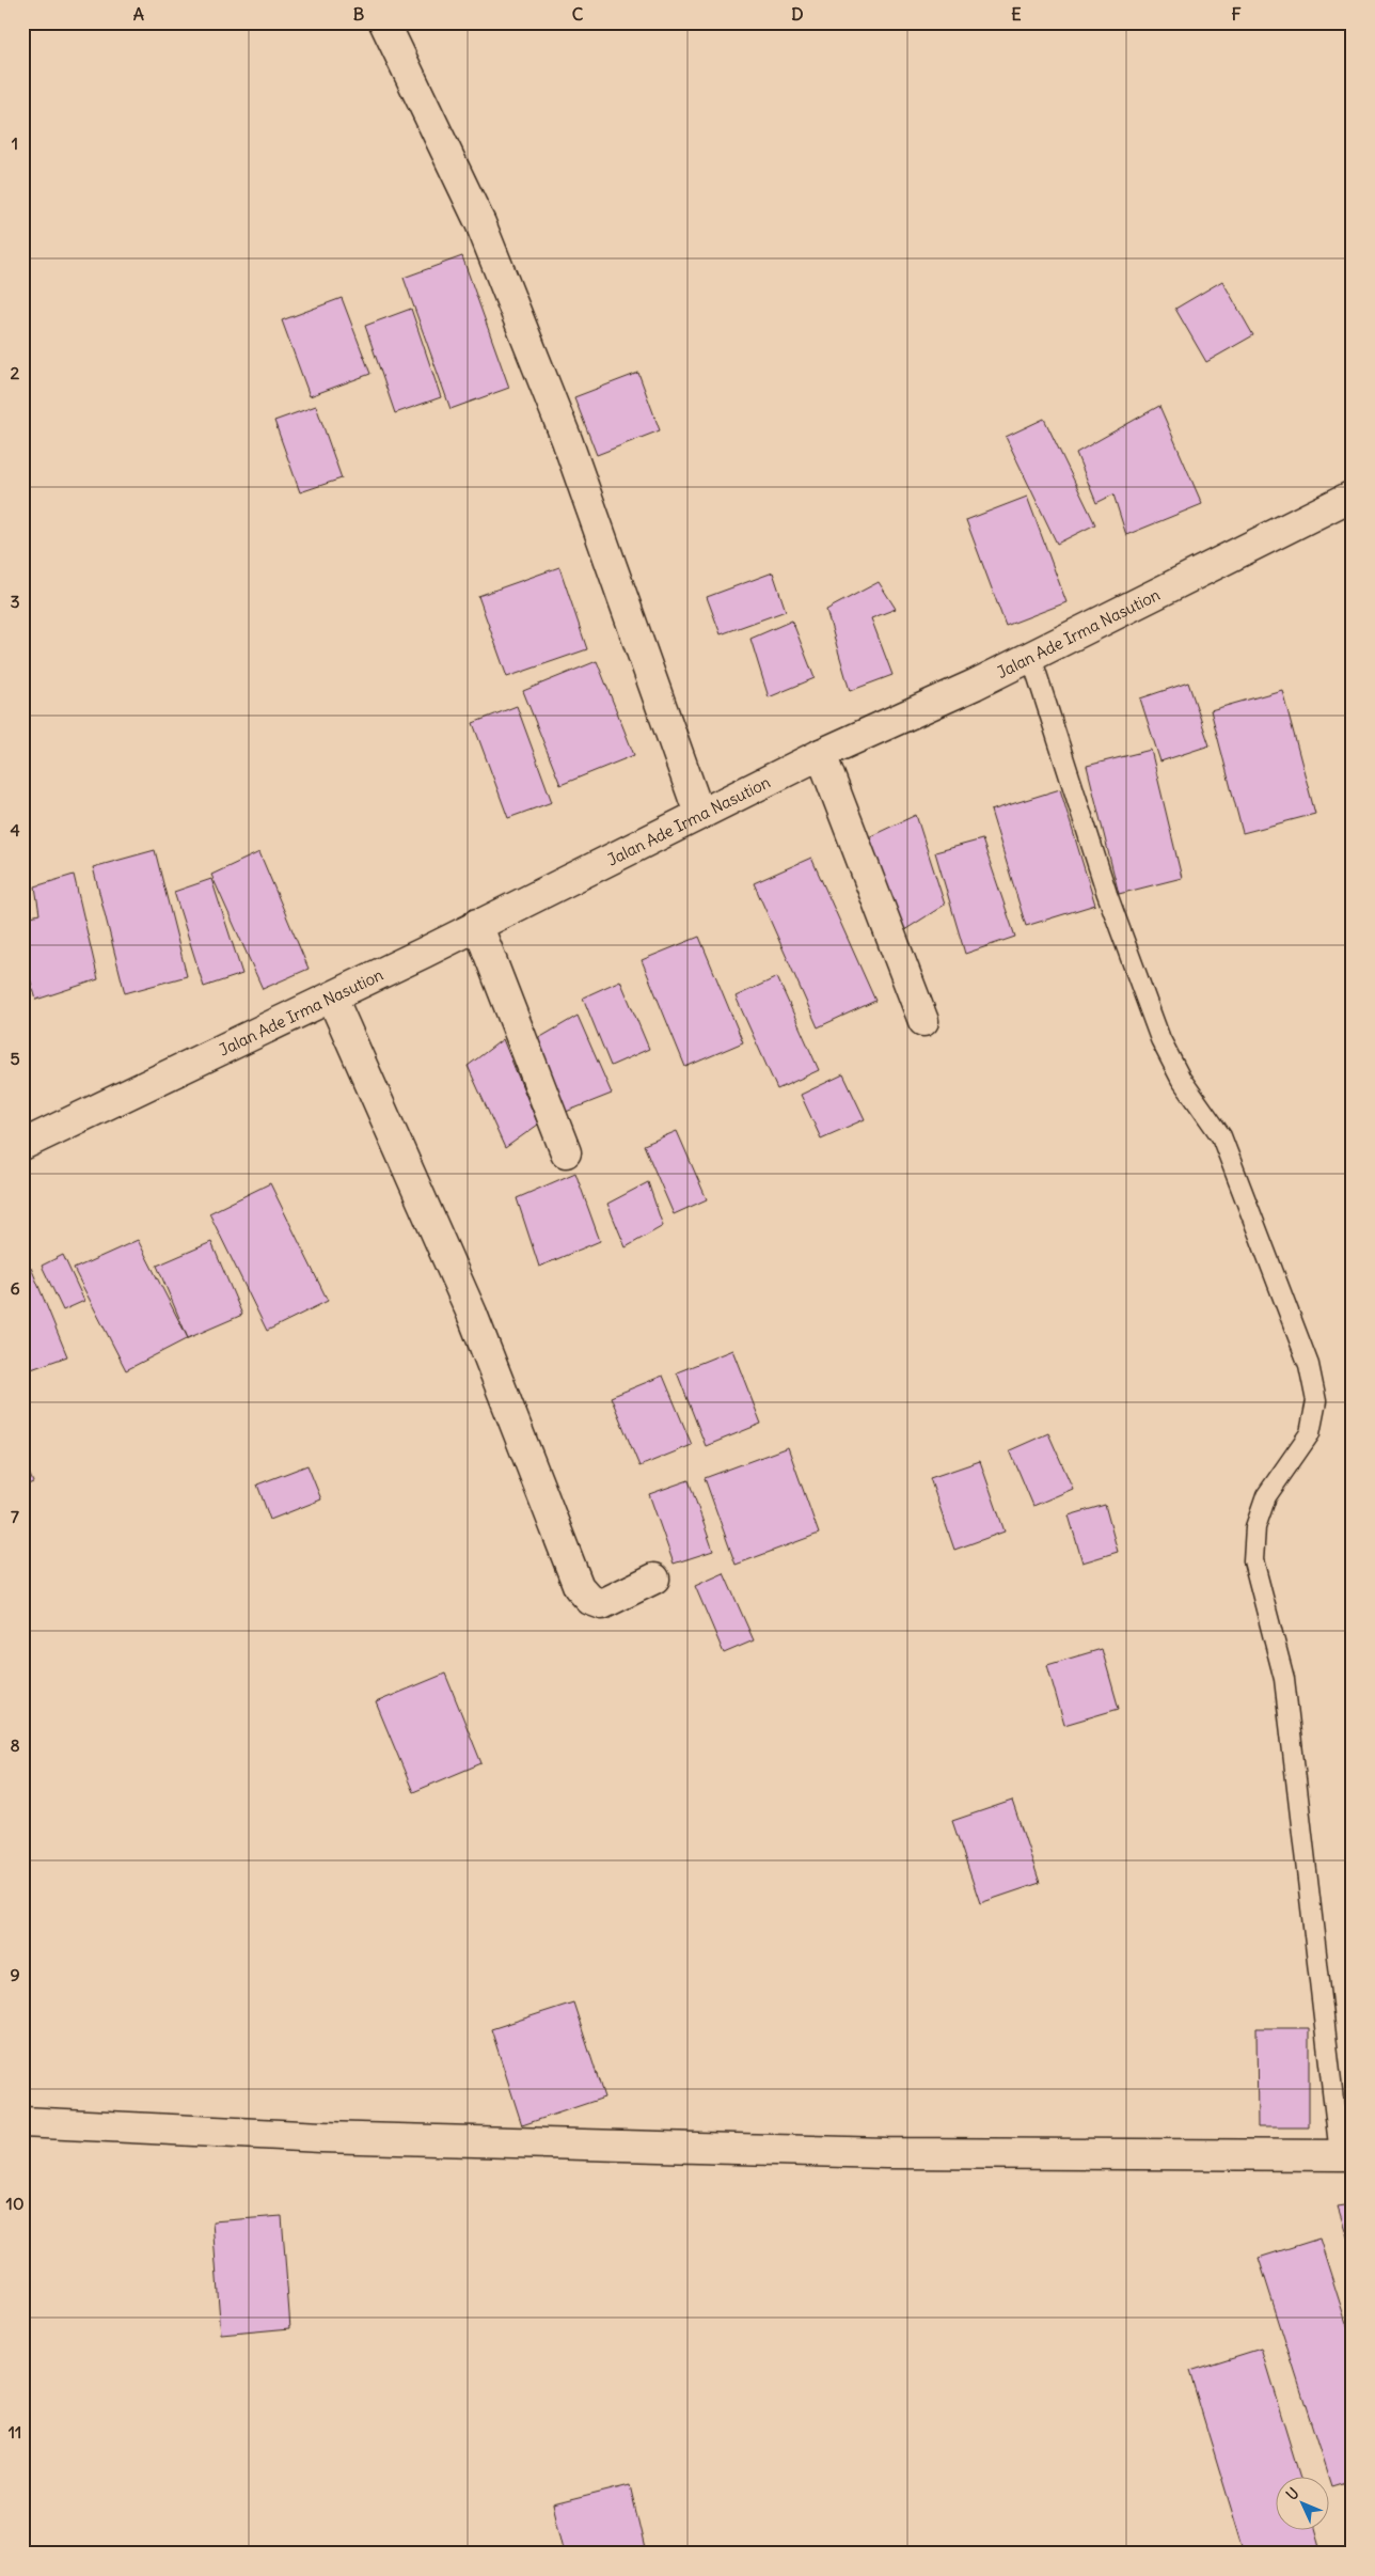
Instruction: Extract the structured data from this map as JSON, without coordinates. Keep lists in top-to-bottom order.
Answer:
{
  "streets": {
    "street": ["Jalan Ade Irma Nasution"]
  },
  "north": "top left",
  "grid": {
    "columns": [
      "A",
      "B",
      "C",
      "D",
      "E",
      "F"
    ],
    "rows": [
      "1",
      "2",
      "3",
      "4",
      "5",
      "6",
      "7",
      "8",
      "9",
      "10",
      "11"
    ]
  }
}
